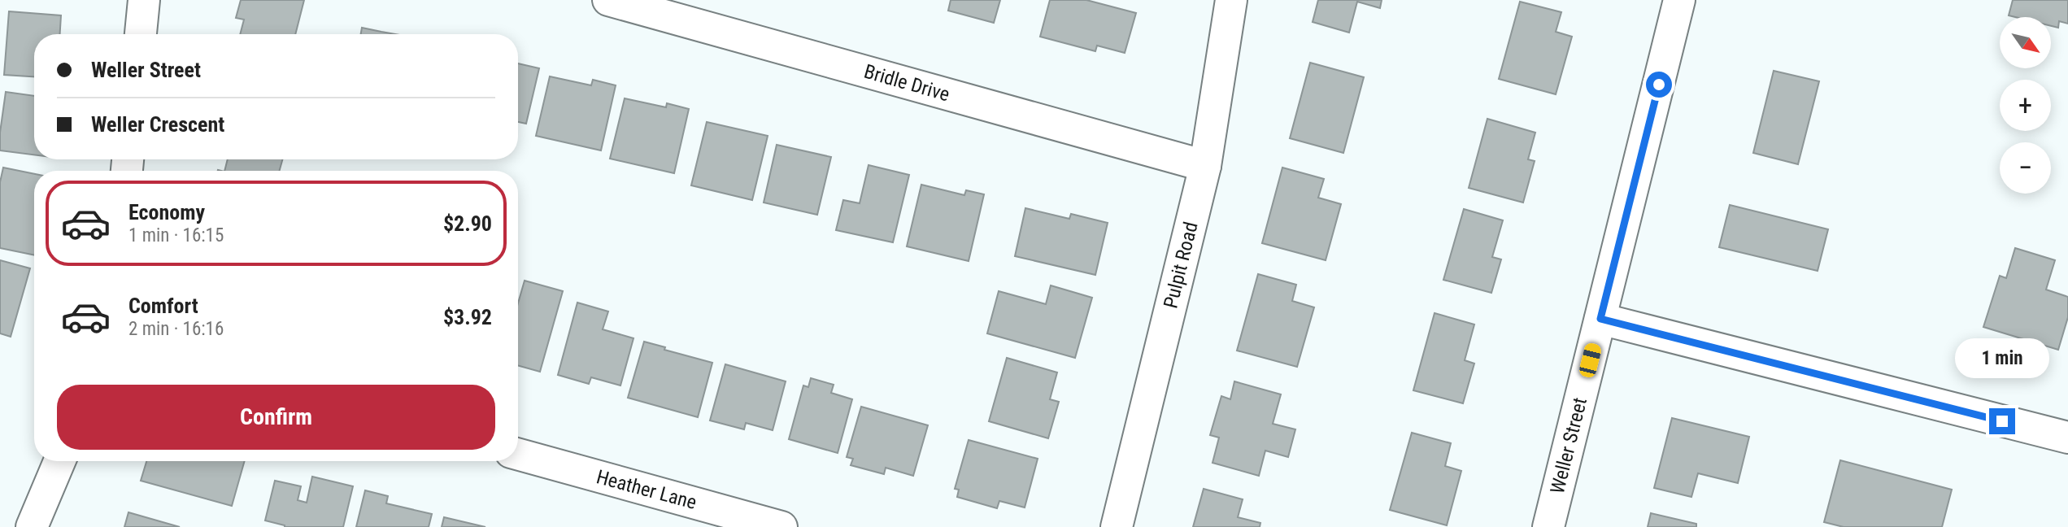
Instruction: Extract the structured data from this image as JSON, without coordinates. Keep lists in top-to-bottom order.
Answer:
{
  "streets": {
    "street": [
      "Bridle Drive",
      "Pulpit Road",
      "Weller Street",
      "Heather Lane"
    ]
  },
  "crossings": [
    ["Bridle Drive", "Pulpit Road"]
  ],
  "north": "bottom right",
  "page": {
    "map_buttons": ["+", "−"],
    "banner": ["Weller Street", "Weller Crescent"],
    "list": [
      {
        "name": "Economy",
        "note": "1 min · 16:15",
        "value": "$2.90"
      },
      {
        "name": "Comfort",
        "note": "2 min · 16:16",
        "value": "$3.92"
      }
    ],
    "bubble": "1 min",
    "buttons": "Confirm"
  }
}
